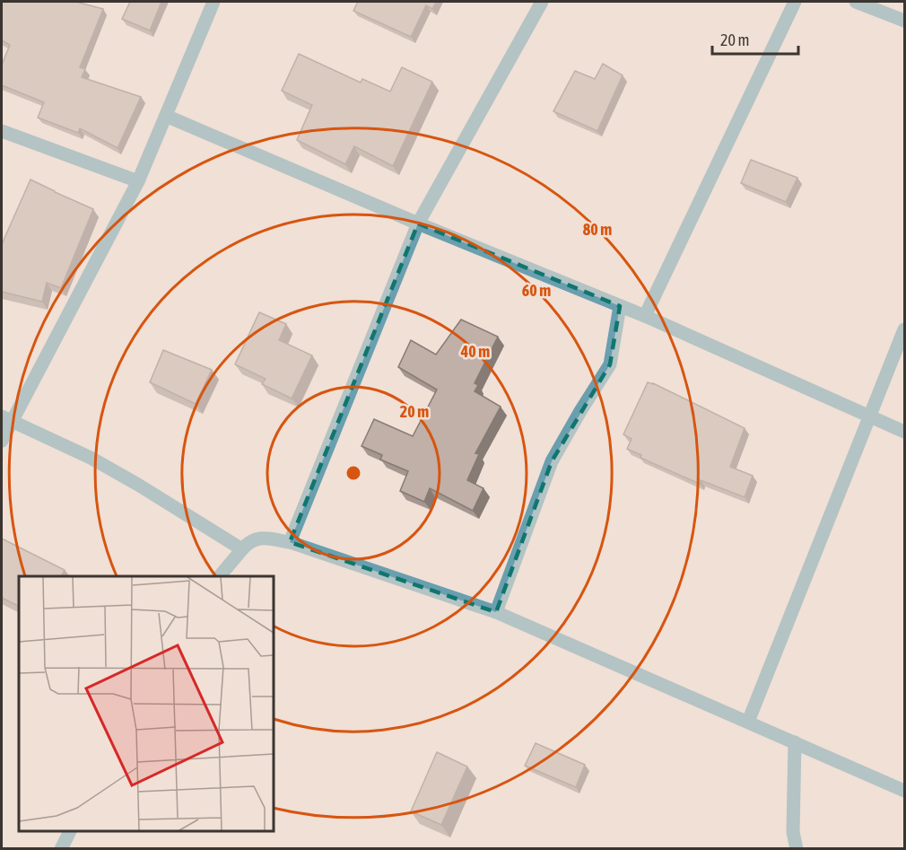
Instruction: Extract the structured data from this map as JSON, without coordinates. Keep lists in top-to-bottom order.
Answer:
{
  "scale_bar": "20 m",
  "rings": [
    "80 m",
    "60 m",
    "40 m",
    "20 m"
  ]
}
